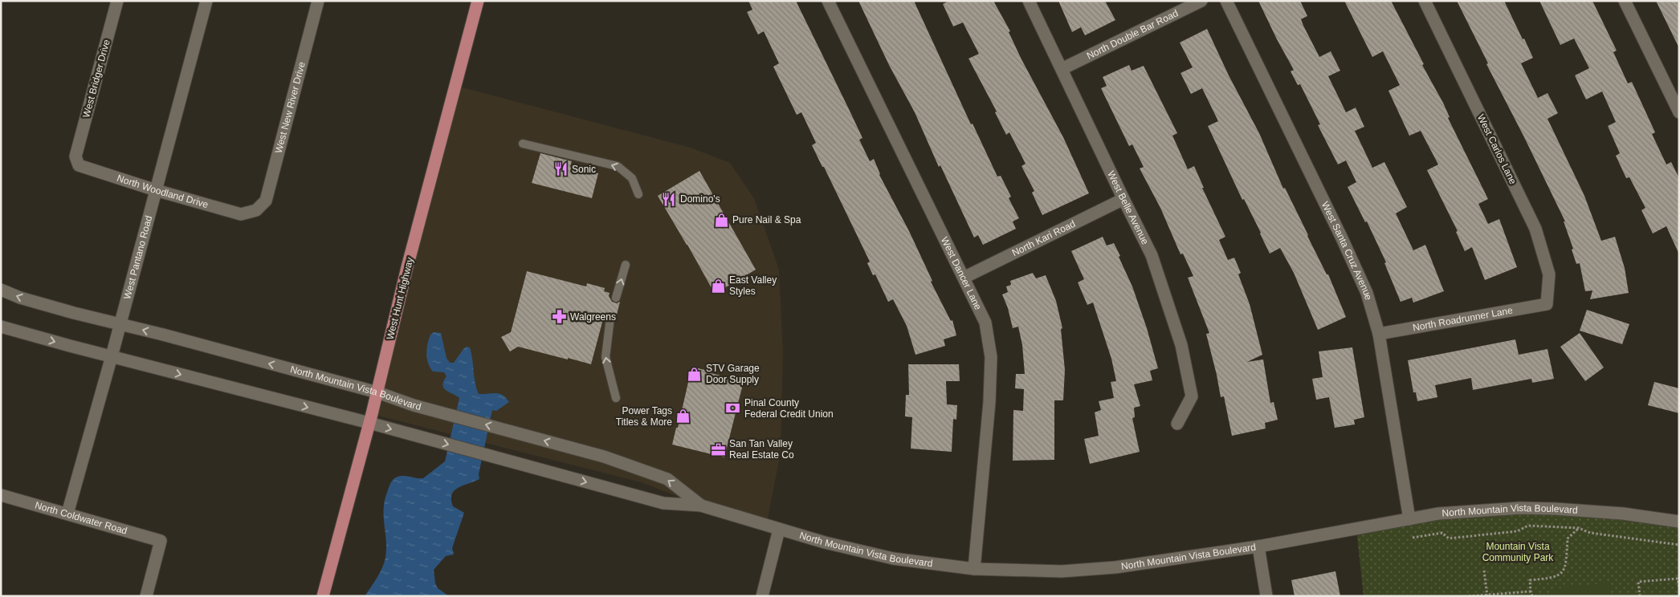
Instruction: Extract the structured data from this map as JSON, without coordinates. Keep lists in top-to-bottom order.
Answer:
{
  "streets": {
    "main road": ["West Hunt Highway"],
    "street": [
      "North Double Bar Road",
      "West Bridger Drive",
      "West New River Drive",
      "West Carlos Lane",
      "North Woodland Drive",
      "West Belle Avenue",
      "North Kari Road",
      "West Santa Cruz Avenue",
      "West Pantano Road",
      "West Dancer Lane",
      "North Roadrunner Lane",
      "North Mountain Vista Boulevard",
      "North Coldwater Road"
    ]
  },
  "crossings": [
    ["North Double Bar Road", "West Belle Avenue"],
    ["West Bridger Drive", "North Woodland Drive"],
    ["West New River Drive", "North Woodland Drive"],
    ["West Carlos Lane", "North Roadrunner Lane"],
    ["North Woodland Drive", "West Pantano Road"],
    ["West Belle Avenue", "North Kari Road"],
    ["North Kari Road", "West Dancer Lane"],
    ["West Santa Cruz Avenue", "North Roadrunner Lane"],
    ["West Santa Cruz Avenue", "North Mountain Vista Boulevard"],
    ["West Pantano Road", "North Mountain Vista Boulevard"],
    ["West Pantano Road", "North Coldwater Road"],
    ["West Dancer Lane", "North Mountain Vista Boulevard"],
    ["West Hunt Highway", "North Mountain Vista Boulevard"]
  ],
  "parks": ["Mountain Vista Community Park"],
  "places": {
    "restaurant": ["Sonic", "Domino's"],
    "shop": [
      "Pure Nail & Spa",
      "East Valley Styles",
      "STV Garage Door Supply",
      "Power Tags Titles & More"
    ],
    "pharmacy": ["Walgreens"],
    "bank": ["Pinal County Federal Credit Union"],
    "office": ["San Tan Valley Real Estate Co"]
  }
}
